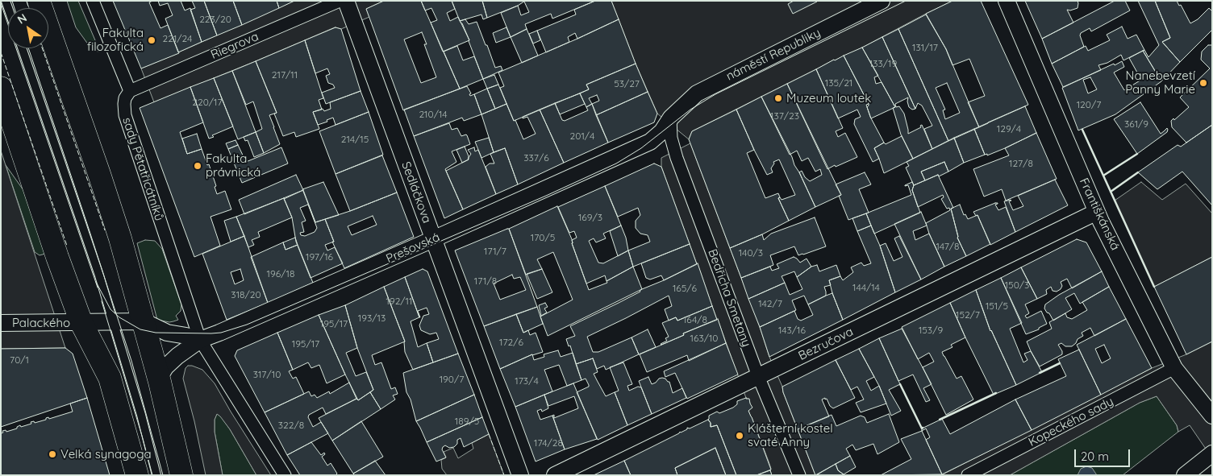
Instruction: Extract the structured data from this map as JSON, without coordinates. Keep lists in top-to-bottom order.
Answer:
{
  "streets": {
    "street": [
      "Riegrova",
      "náměstí Republiky",
      "sady Pětatřicátníků",
      "Sedláčkova",
      "Františkánská",
      "Prešovská",
      "Bedřicha Smetany",
      "Palackého",
      "Bezručova",
      "Kopeckého sady"
    ]
  },
  "crossings": [
    ["Riegrova", "sady Pětatřicátníků"],
    ["náměstí Republiky", "Prešovská"],
    ["náměstí Republiky", "Bedřicha Smetany"],
    ["sady Pětatřicátníků", "Prešovská"],
    ["Sedláčkova", "Prešovská"],
    ["Františkánská", "Bezručova"],
    ["Františkánská", "Kopeckého sady"],
    ["Prešovská", "Bedřicha Smetany"],
    ["Bedřicha Smetany", "Bezručova"]
  ],
  "places": [
    "Fakulta filozofická",
    "Nanebevzetí Panny Marie",
    "Muzeum loutek",
    "Fakulta právnická",
    "Klášterní kostel svaté Anny",
    "Velká synagoga"
  ],
  "house_numbers": [
    "223/20",
    "221/24",
    "131/17",
    "133/19",
    "217/11",
    "135/21",
    "53/27",
    "220/17",
    "120/7",
    "210/14",
    "137/23",
    "361/9",
    "129/4",
    "201/4",
    "214/15",
    "337/6",
    "127/8",
    "169/3",
    "170/5",
    "147/8",
    "171/7",
    "140/3",
    "197/16",
    "196/18",
    "171/8",
    "150/3",
    "144/14",
    "165/6",
    "318/20",
    "192/11",
    "142/7",
    "151/5",
    "152/7",
    "193/13",
    "164/8",
    "195/17",
    "143/16",
    "153/9",
    "163/10",
    "172/6",
    "195/17",
    "70/1",
    "317/10",
    "190/7",
    "173/4",
    "189/5",
    "322/8",
    "174/28"
  ],
  "scale_bar": "20 m",
  "north": "top left"
}
